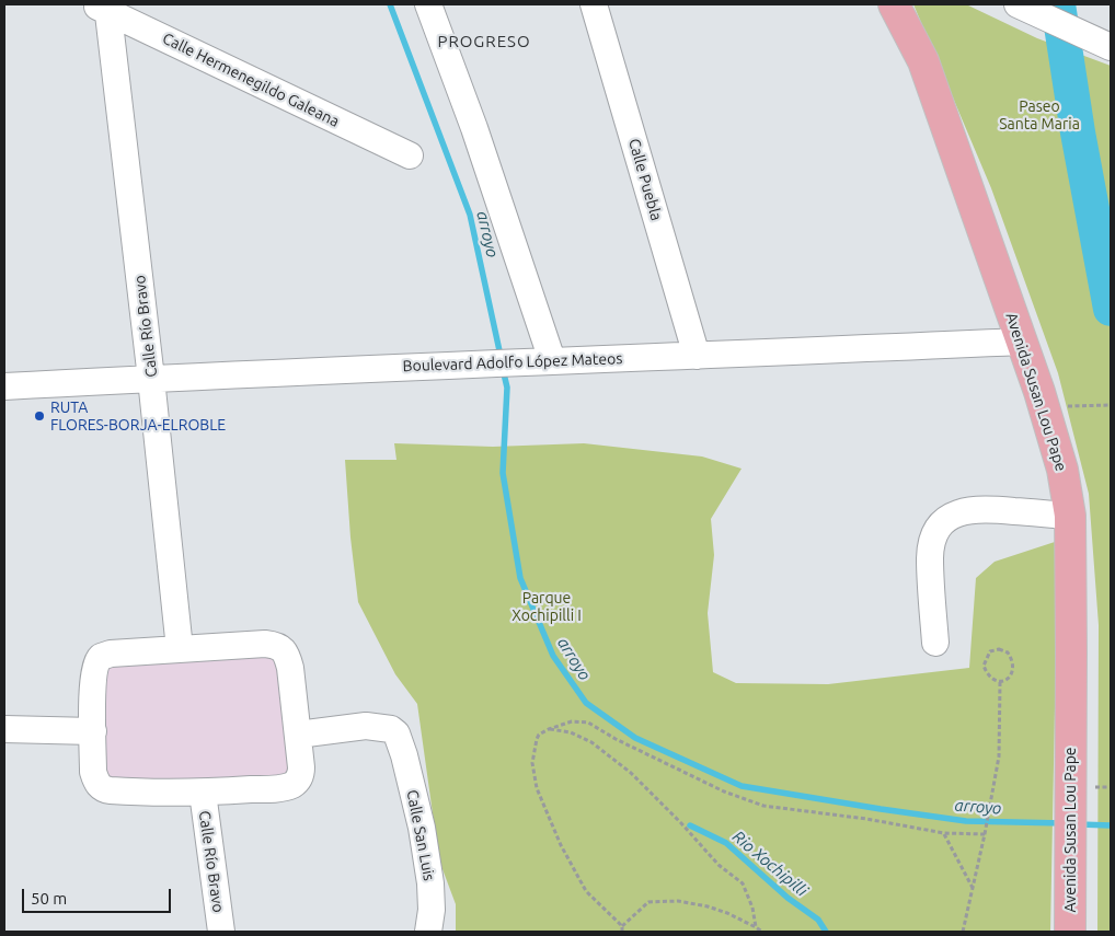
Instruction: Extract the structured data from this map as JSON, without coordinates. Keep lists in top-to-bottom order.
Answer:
{
  "streets": {
    "main road": ["Avenida Susan Lou Pape"],
    "street": [
      "Calle Hermenegildo Galeana",
      "Calle Puebla",
      "Calle Río Bravo",
      "Boulevard Adolfo López Mateos",
      "Calle San Luis"
    ]
  },
  "crossings": [
    ["Calle Hermenegildo Galeana", "Calle Río Bravo"],
    ["Calle Puebla", "Boulevard Adolfo López Mateos"],
    ["Calle Río Bravo", "Boulevard Adolfo López Mateos"],
    ["Calle Río Bravo", "Calle San Luis"],
    ["Boulevard Adolfo López Mateos", "Avenida Susan Lou Pape"]
  ],
  "districts": ["PROGRESO"],
  "water": ["arroyo", "Rio Xochipilli"],
  "parks": ["Paseo Santa Maria", "Parque Xochipilli I"],
  "places": ["RUTA FLORES-BORJA-ELROBLE"],
  "scale_bar": "50 m"
}
